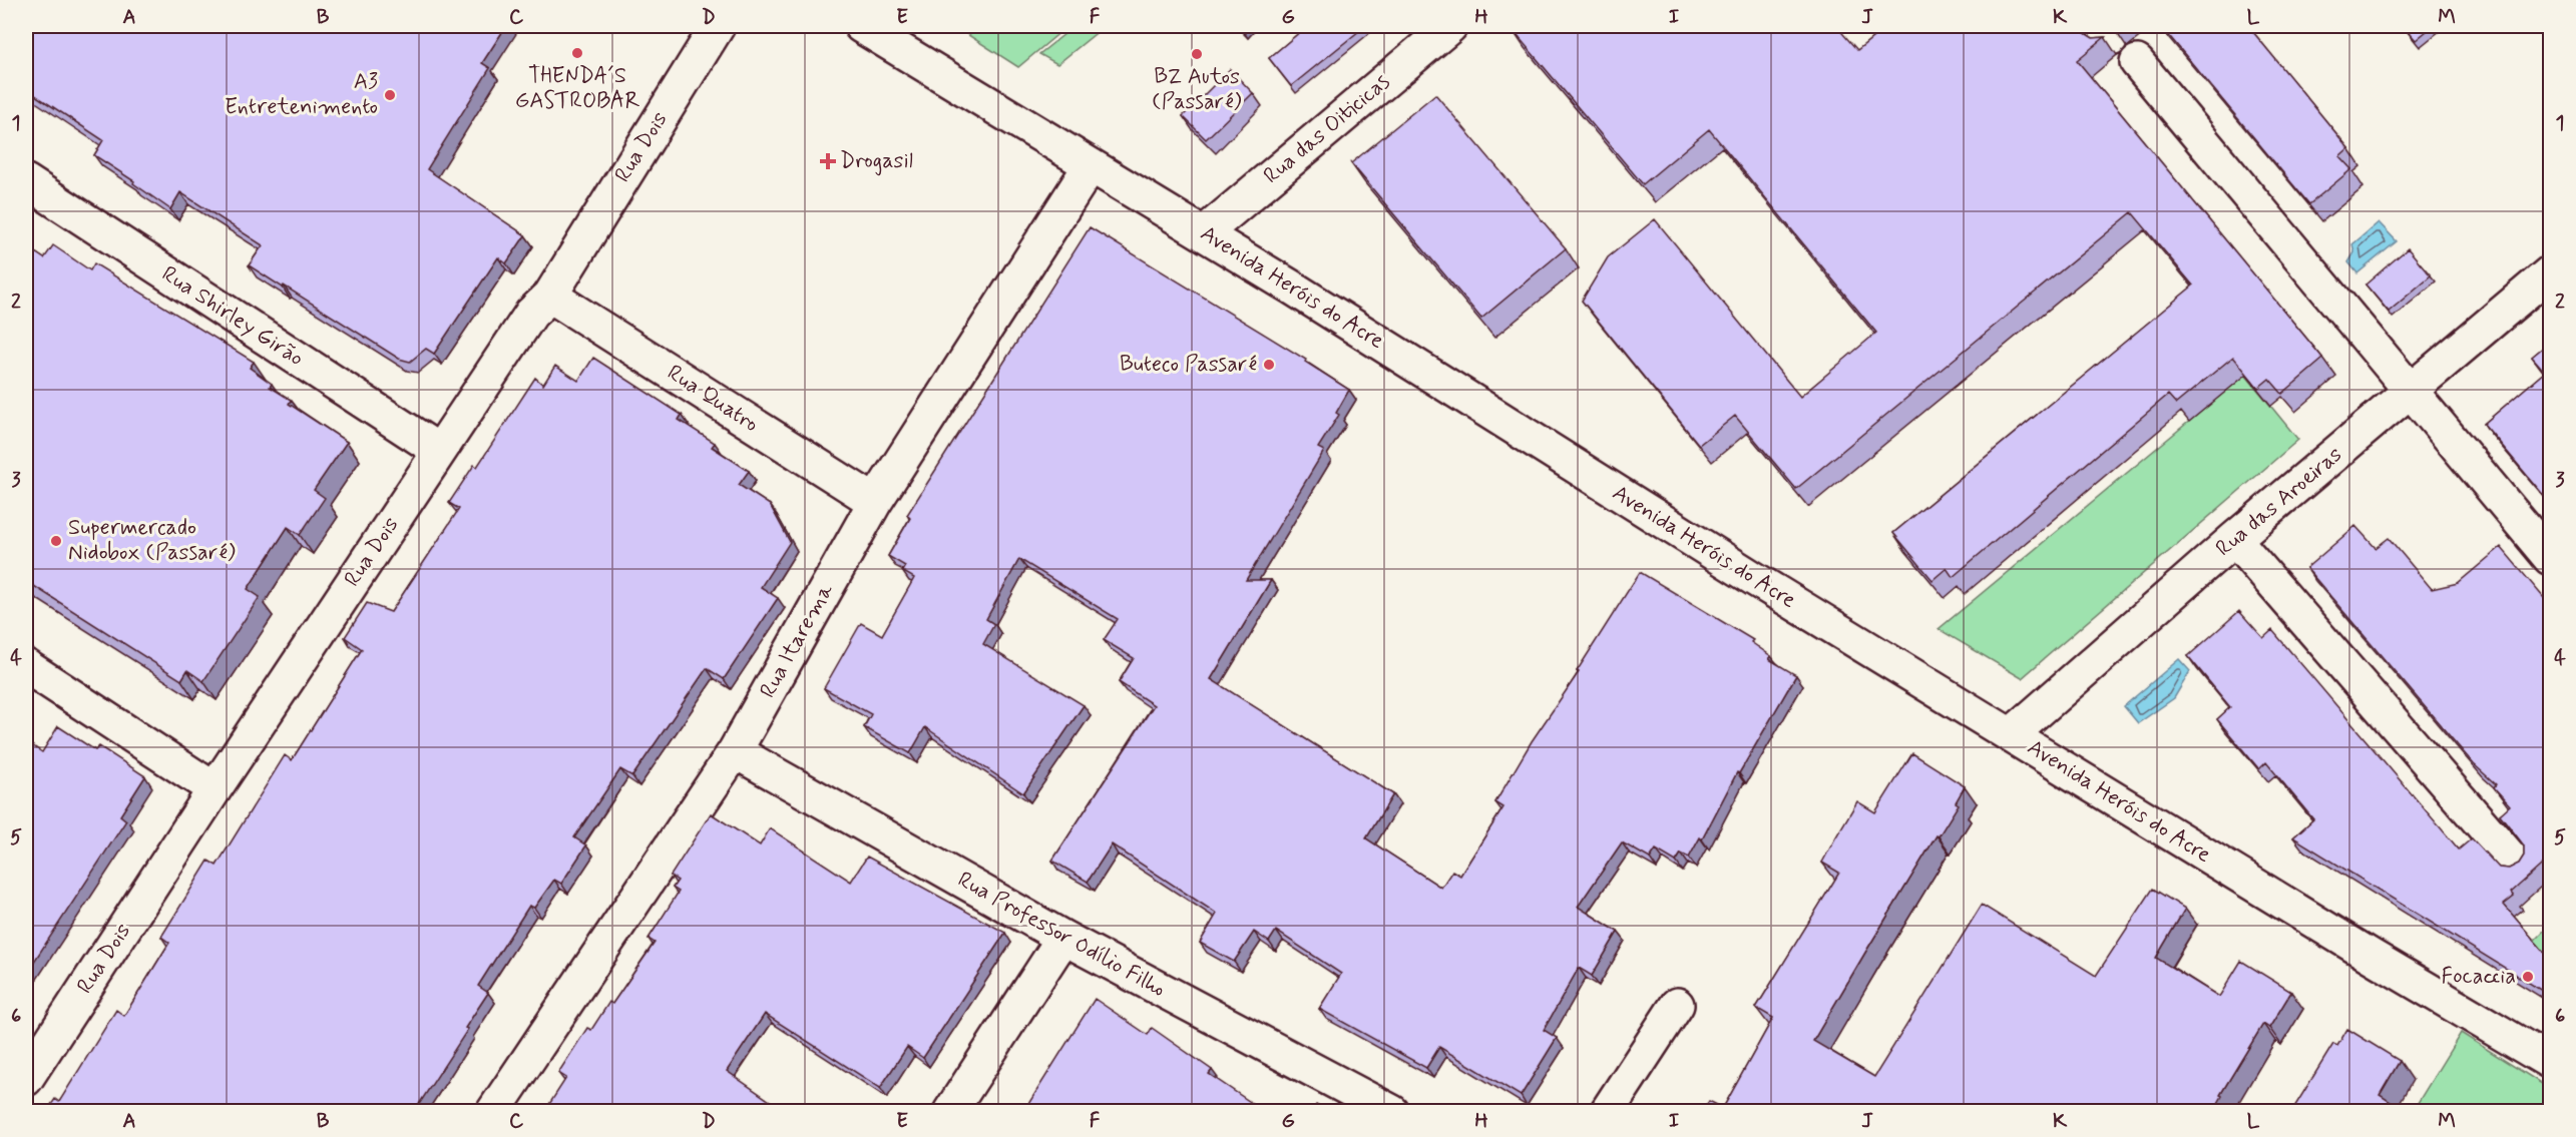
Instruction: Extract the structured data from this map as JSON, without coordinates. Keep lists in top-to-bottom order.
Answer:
{
  "streets": {
    "street": [
      "Rua das Oiticicas",
      "Rua Dois",
      "Avenida Heróis do Acre",
      "Rua Shirley Girão",
      "Rua Quatro",
      "Rua das Aroeiras",
      "Rua Itarema",
      "Rua Professor Odílio Filho"
    ]
  },
  "crossings": [
    ["Rua das Oiticicas", "Avenida Heróis do Acre"],
    ["Rua Dois", "Rua Shirley Girão"],
    ["Rua Dois", "Rua Quatro"],
    ["Avenida Heróis do Acre", "Rua das Aroeiras"],
    ["Avenida Heróis do Acre", "Rua Itarema"],
    ["Rua Quatro", "Rua Itarema"],
    ["Rua Itarema", "Rua Professor Odílio Filho"]
  ],
  "places": {
    "other": [
      "THENDA´S GASTROBAR",
      "BZ Autos (Passaré)",
      "A3 Entretenimento",
      "Buteco Passaré",
      "Supermercado Nidobox (Passaré)",
      "Focaccia"
    ],
    "health": ["Drogasil"]
  },
  "grid": {
    "columns": [
      "A",
      "B",
      "C",
      "D",
      "E",
      "F",
      "G",
      "H",
      "I",
      "J",
      "K",
      "L",
      "M"
    ],
    "rows": [
      "1",
      "2",
      "3",
      "4",
      "5",
      "6"
    ]
  }
}
